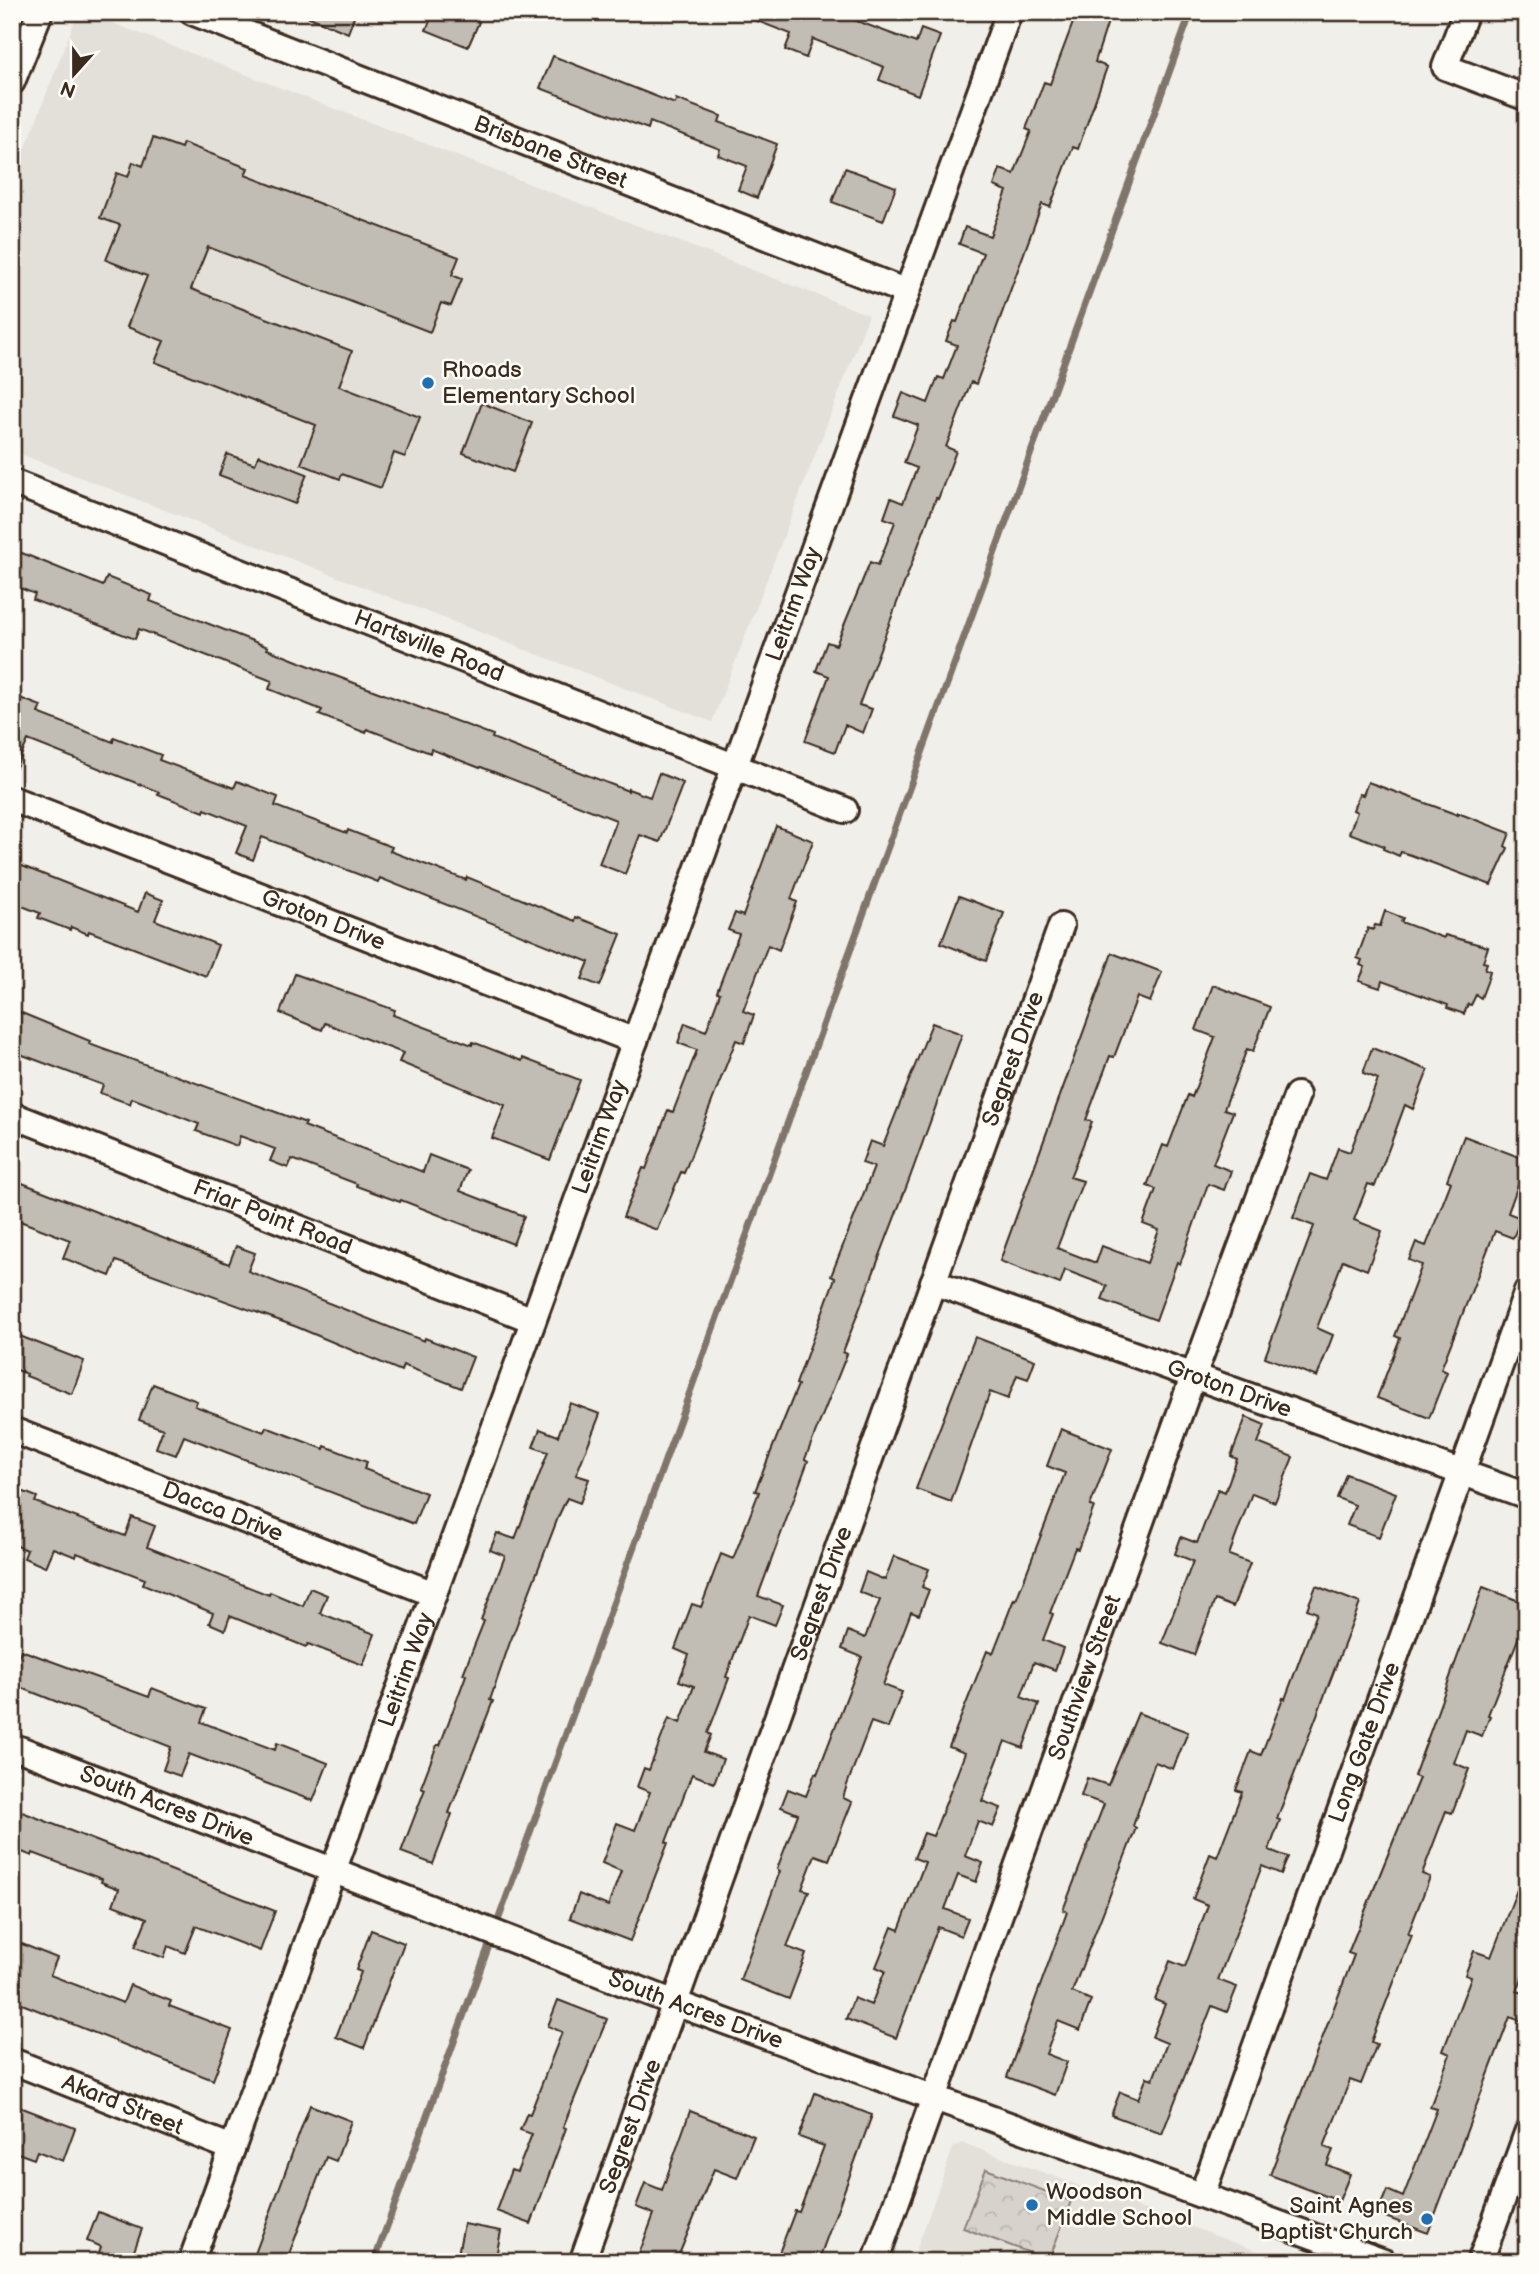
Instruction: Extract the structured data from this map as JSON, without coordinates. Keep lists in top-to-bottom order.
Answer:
{
  "streets": {
    "street": [
      "Brisbane Street",
      "Leitrim Way",
      "Hartsville Road",
      "Groton Drive",
      "Segrest Drive",
      "Friar Point Road",
      "Dacca Drive",
      "Southview Street",
      "Long Gate Drive",
      "South Acres Drive",
      "Akard Street"
    ]
  },
  "crossings": [
    ["Brisbane Street", "Leitrim Way"],
    ["Leitrim Way", "Hartsville Road"],
    ["Leitrim Way", "Groton Drive"],
    ["Leitrim Way", "Friar Point Road"],
    ["Leitrim Way", "Dacca Drive"],
    ["Leitrim Way", "South Acres Drive"],
    ["Leitrim Way", "Akard Street"],
    ["Groton Drive", "Segrest Drive"],
    ["Groton Drive", "Southview Street"],
    ["Groton Drive", "Long Gate Drive"],
    ["Segrest Drive", "South Acres Drive"],
    ["Southview Street", "South Acres Drive"],
    ["Long Gate Drive", "South Acres Drive"]
  ],
  "places": ["Rhoads Elementary School", "Woodson Middle School", "Saint Agnes Baptist Church"],
  "north": "bottom"
}
